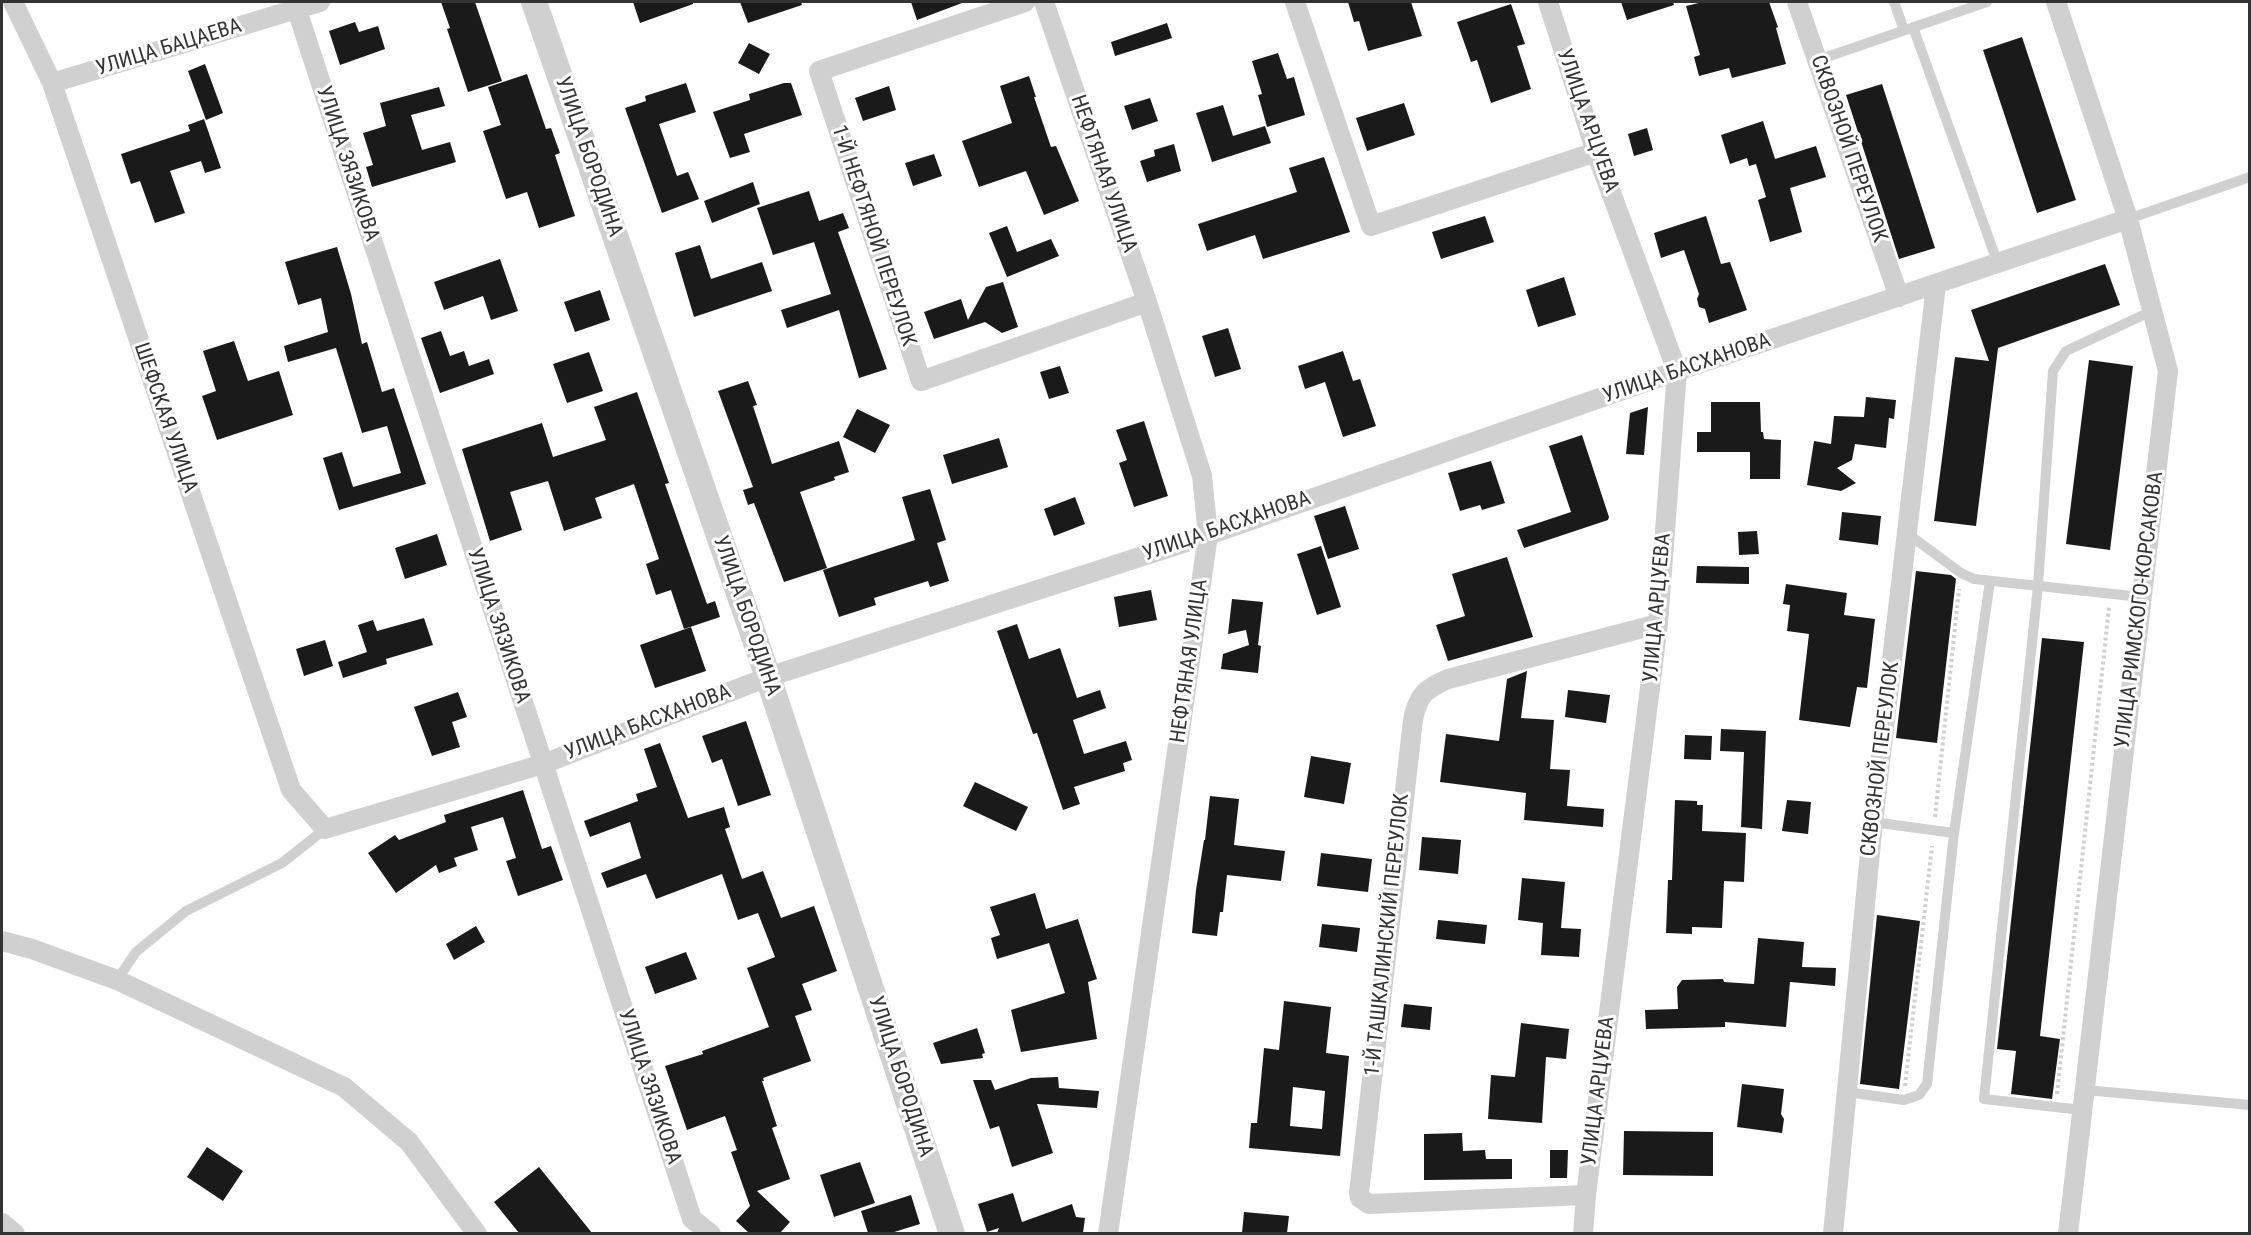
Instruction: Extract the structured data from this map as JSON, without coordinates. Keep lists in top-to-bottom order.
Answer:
{
  "streets": {
    "street": [
      "УЛИЦА БАЦАЕВА",
      "УЛИЦА АРЦУЕВА",
      "СКВОЗНОЙ ПЕРЕУЛОК",
      "УЛИЦА БОРОДИНА",
      "УЛИЦА ЗЯЗИКОВА",
      "НЕФТЯНАЯ УЛИЦА",
      "1-Й НЕФТЯНОЙ ПЕРЕУЛОК",
      "УЛИЦА БАСХАНОВА",
      "ШЕФСКАЯ УЛИЦА",
      "УЛИЦА РИМСКОГО-КОРСАКОВА",
      "1-Й ТАШКАЛИНСКИЙ ПЕРЕУЛОК"
    ]
  },
  "crossings": [
    ["УЛИЦА БАЦАЕВА", "УЛИЦА ЗЯЗИКОВА"],
    ["УЛИЦА БАЦАЕВА", "ШЕФСКАЯ УЛИЦА"],
    ["УЛИЦА АРЦУЕВА", "УЛИЦА БАСХАНОВА"],
    ["УЛИЦА АРЦУЕВА", "1-Й ТАШКАЛИНСКИЙ ПЕРЕУЛОК"],
    ["СКВОЗНОЙ ПЕРЕУЛОК", "УЛИЦА БАСХАНОВА"],
    ["УЛИЦА БОРОДИНА", "УЛИЦА БАСХАНОВА"],
    ["УЛИЦА ЗЯЗИКОВА", "УЛИЦА БАСХАНОВА"],
    ["НЕФТЯНАЯ УЛИЦА", "1-Й НЕФТЯНОЙ ПЕРЕУЛОК"],
    ["НЕФТЯНАЯ УЛИЦА", "УЛИЦА БАСХАНОВА"],
    ["УЛИЦА БАСХАНОВА", "ШЕФСКАЯ УЛИЦА"],
    ["УЛИЦА БАСХАНОВА", "УЛИЦА РИМСКОГО-КОРСАКОВА"]
  ]
}
